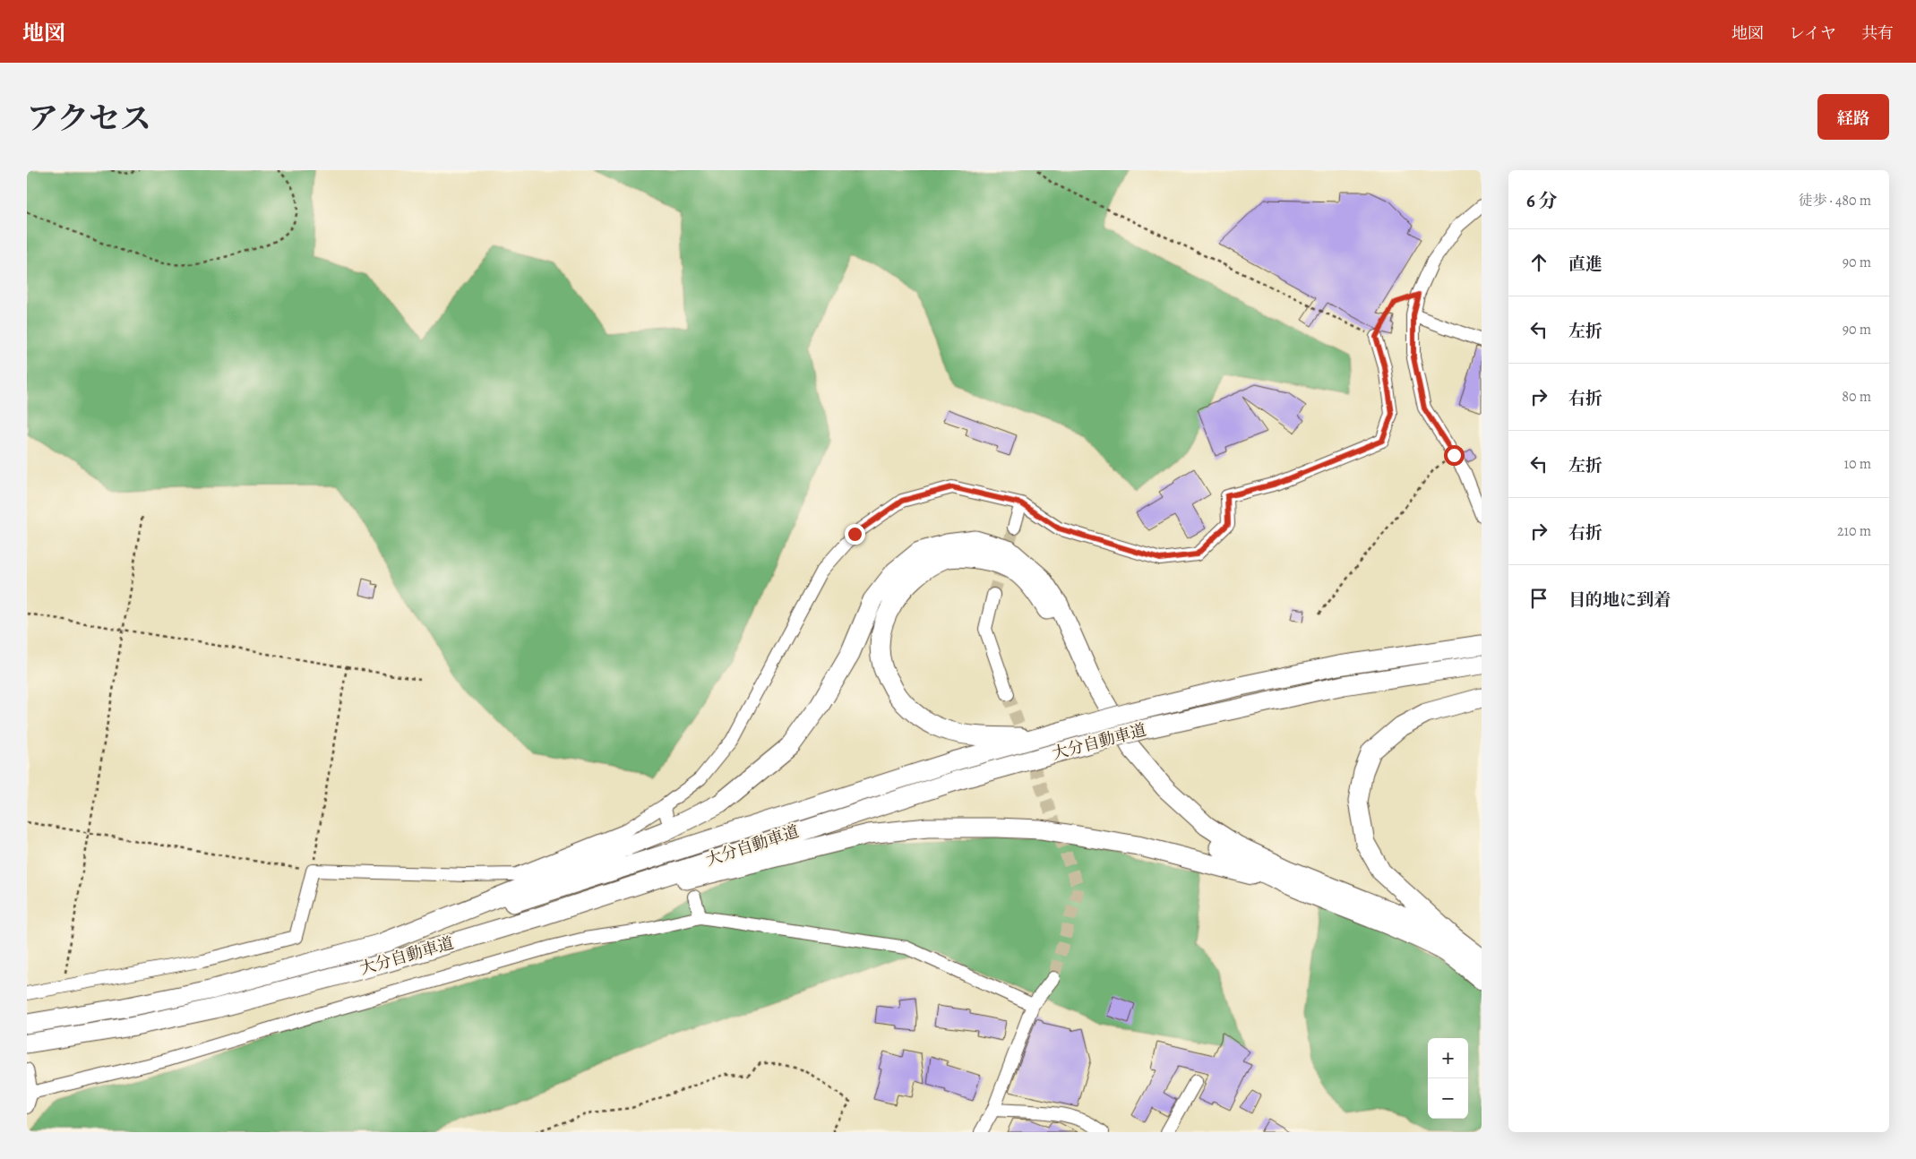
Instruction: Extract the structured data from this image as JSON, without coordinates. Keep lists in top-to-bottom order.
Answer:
{
  "streets": {
    "highway": ["大分自動車道"]
  },
  "page": {
    "header": "地図",
    "nav": ["地図", "レイヤ", "共有"],
    "title": "アクセス",
    "buttons": "経路",
    "heading": ["6 分", "徒歩 · 480 m"],
    "list": [
      ["直進", "90 m"],
      ["左折", "90 m"],
      ["右折", "80 m"],
      ["左折", "10 m"],
      ["右折", "210 m"],
      "目的地に到着"
    ],
    "map_buttons": ["+", "−"]
  }
}
